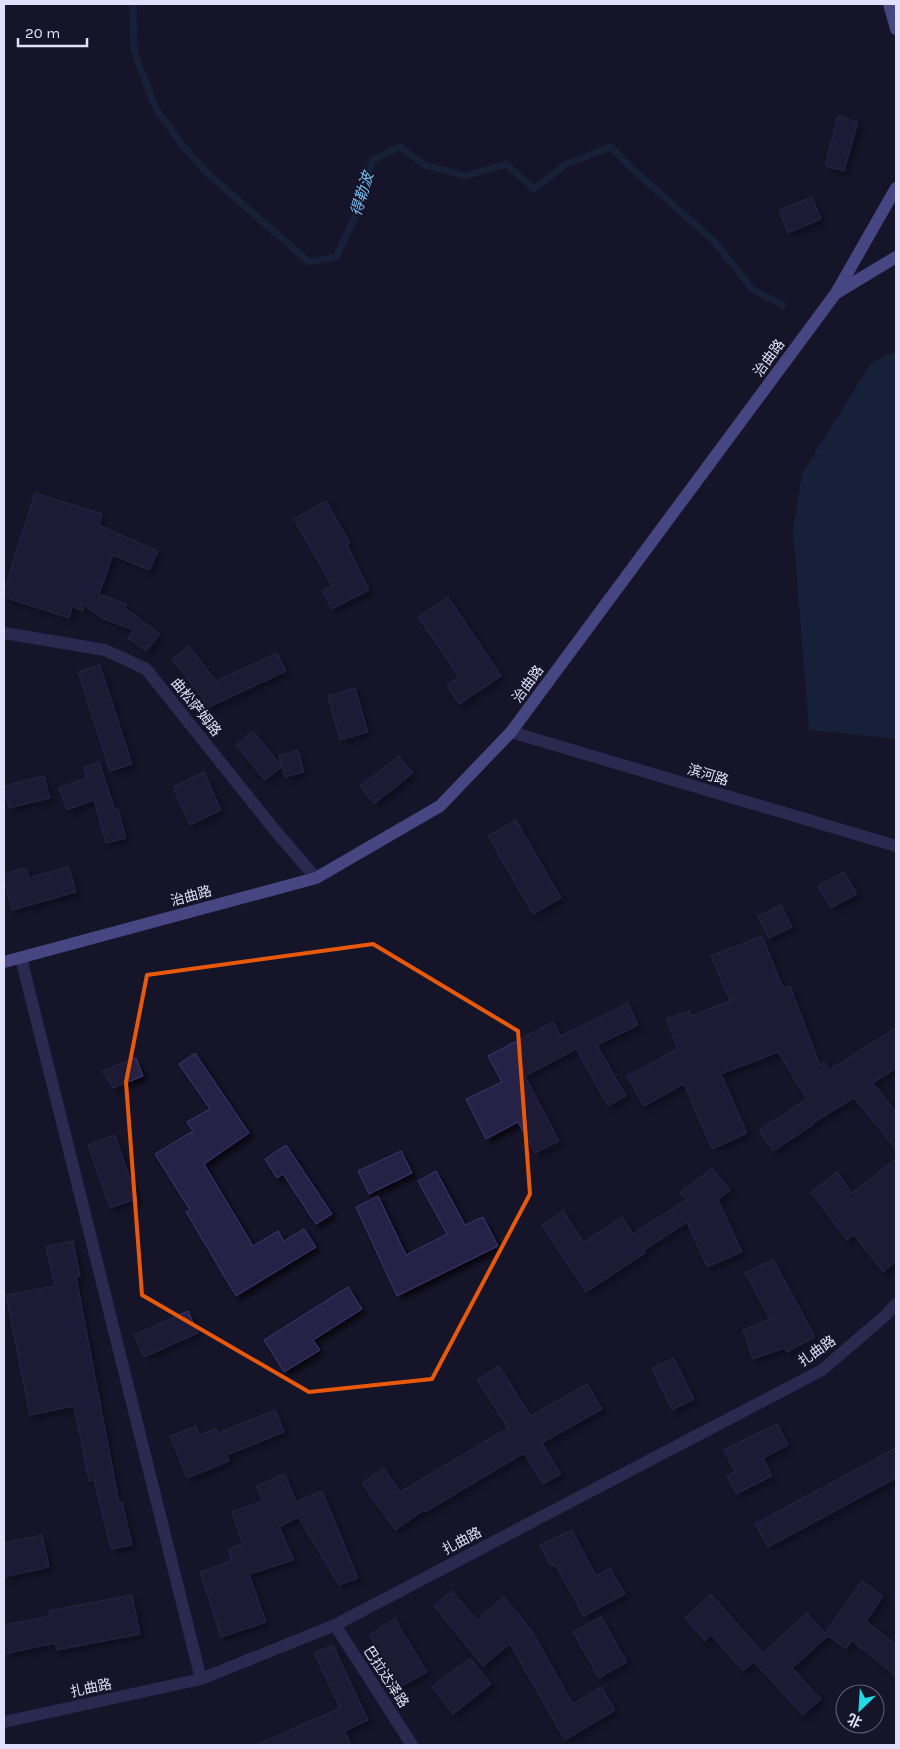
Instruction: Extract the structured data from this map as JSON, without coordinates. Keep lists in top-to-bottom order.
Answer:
{
  "streets": {
    "main road": ["治曲路"],
    "street": [
      "曲松萨姆路",
      "滨河路",
      "扎曲路",
      "巴拉达泽路"
    ]
  },
  "crossings": [
    ["治曲路", "曲松萨姆路"],
    ["治曲路", "滨河路"],
    ["扎曲路", "巴拉达泽路"]
  ],
  "water": ["得勒波"],
  "scale_bar": "20 m",
  "north": "bottom left"
}
